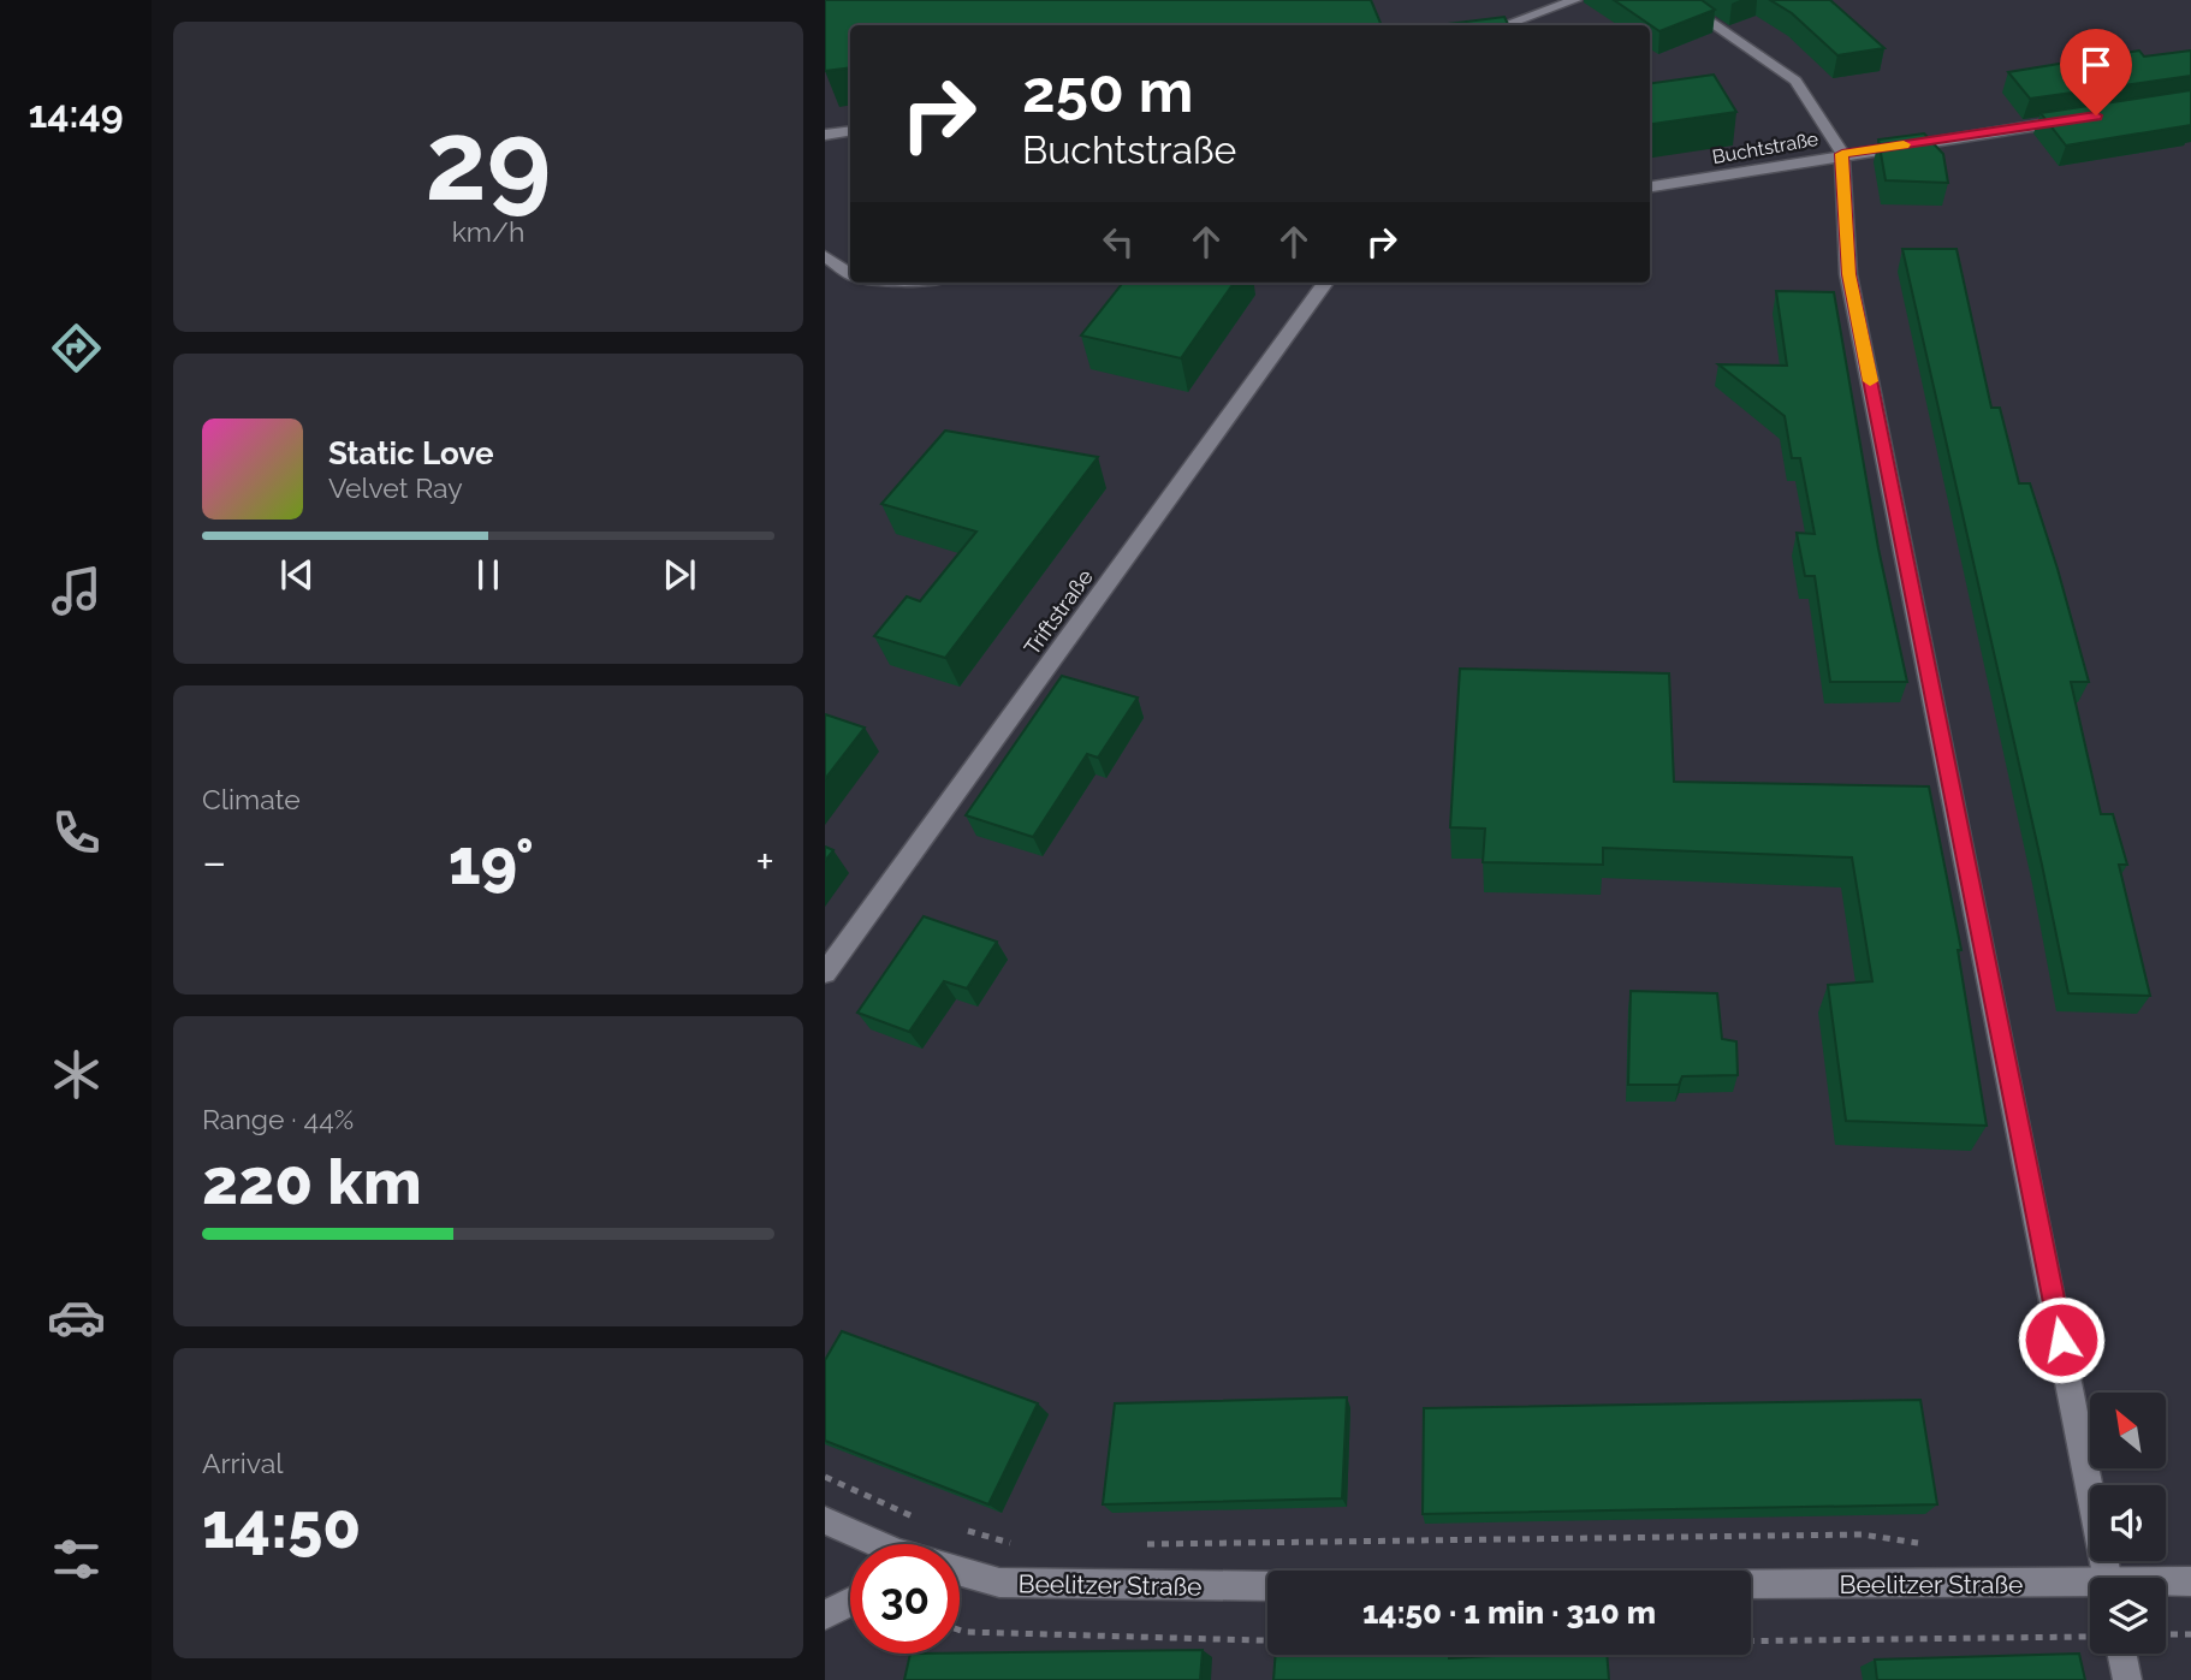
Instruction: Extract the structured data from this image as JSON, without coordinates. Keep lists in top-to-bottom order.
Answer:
{
  "streets": {
    "street": ["Buchtstraße", "Triftstraße", "Beelitzer Straße"]
  },
  "north": "top left",
  "page": {
    "tabs": "14:49",
    "tile": [
      ["29", "km/h"],
      "Climate",
      ["Range · 44%", "220 km"],
      ["Arrival", "14:50"]
    ],
    "turn": ["250 m", "Buchtstraße"],
    "song": ["Static Love", "Velvet Ray"],
    "heat": ["−", "19°", "+"],
    "limit": "30",
    "trip": "14:50 · 1 min · 310 m"
  }
}
